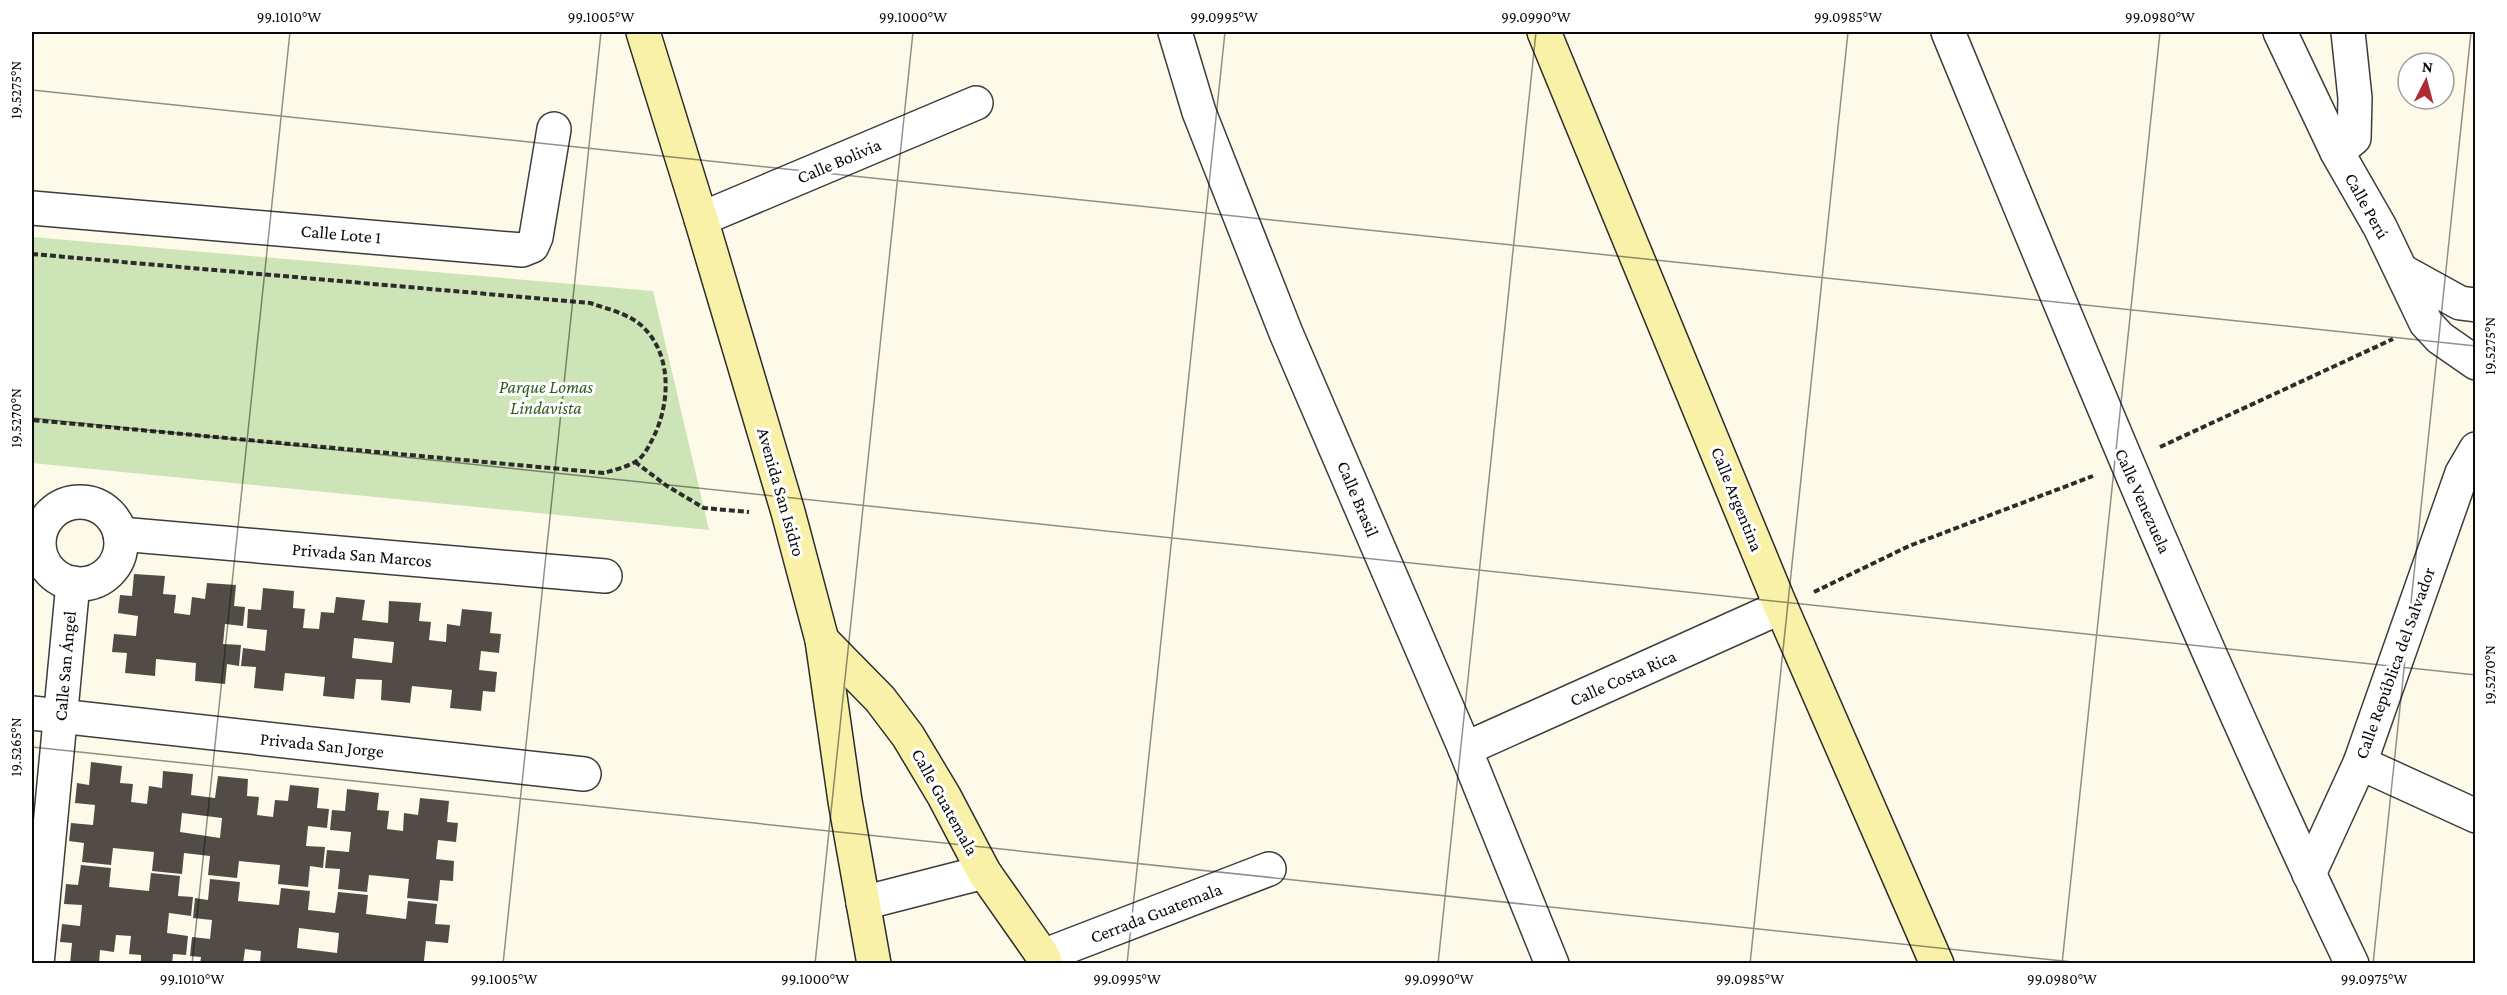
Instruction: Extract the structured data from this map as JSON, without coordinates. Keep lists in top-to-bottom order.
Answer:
{
  "streets": {
    "street": [
      "Calle Bolivia",
      "Calle Perú",
      "Calle Lote 1",
      "Avenida San Isidro",
      "Calle Brasil",
      "Calle Argentina",
      "Calle Venezuela",
      "Privada San Marcos",
      "Calle República del Salvador",
      "Calle San Ángel",
      "Calle Costa Rica",
      "Privada San Jorge",
      "Calle Guatemala",
      "Cerrada Guatemala"
    ]
  },
  "crossings": [
    ["Calle Bolivia", "Avenida San Isidro"],
    ["Avenida San Isidro", "Calle Guatemala"],
    ["Calle Brasil", "Calle Costa Rica"],
    ["Calle Argentina", "Calle Costa Rica"],
    ["Calle Venezuela", "Calle República del Salvador"],
    ["Privada San Marcos", "Calle San Ángel"],
    ["Calle San Ángel", "Privada San Jorge"]
  ],
  "parks": ["Parque Lomas Lindavista"],
  "north": "top",
  "coordinates": [
    "99.1010°W",
    "99.1005°W",
    "99.1000°W",
    "99.0995°W",
    "99.0990°W",
    "99.0985°W",
    "99.0980°W",
    "19.5275°N",
    "19.5270°N",
    "19.5265°N",
    "99.0975°W"
  ]
}
